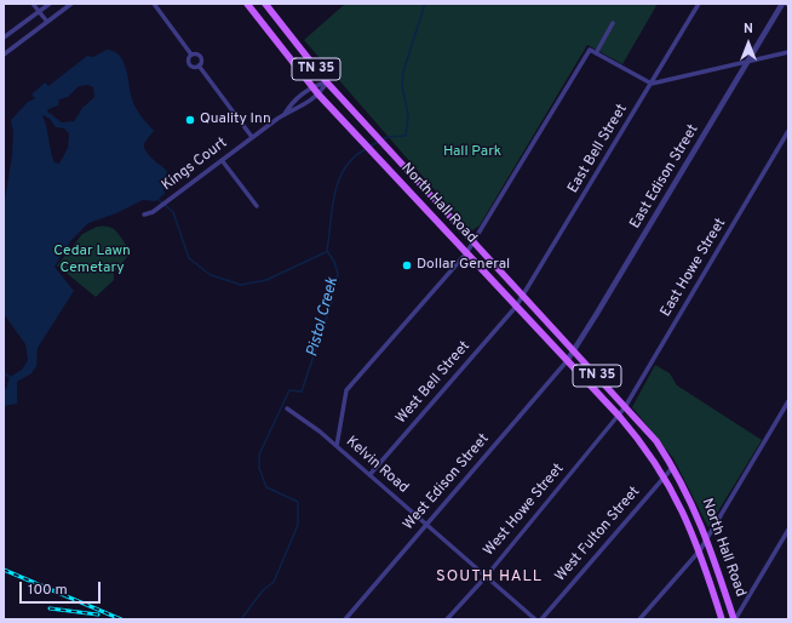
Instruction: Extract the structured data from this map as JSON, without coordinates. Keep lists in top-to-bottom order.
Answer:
{
  "streets": {
    "main road": ["TN 35", "North Hall Road"],
    "street": [
      "East Bell Street",
      "Kings Court",
      "East Edison Street",
      "East Howe Street",
      "West Bell Street",
      "Kelvin Road",
      "West Edison Street",
      "West Howe Street",
      "West Fulton Street"
    ]
  },
  "crossings": [
    ["East Bell Street", "North Hall Road"],
    ["East Bell Street", "West Bell Street"],
    ["Kings Court", "North Hall Road"],
    ["East Edison Street", "North Hall Road"],
    ["East Edison Street", "West Edison Street"],
    ["North Hall Road", "East Howe Street"],
    ["North Hall Road", "West Bell Street"],
    ["North Hall Road", "West Edison Street"],
    ["North Hall Road", "West Howe Street"],
    ["North Hall Road", "West Fulton Street"],
    ["East Howe Street", "West Howe Street"],
    ["West Bell Street", "Kelvin Road"],
    ["Kelvin Road", "West Edison Street"],
    ["Kelvin Road", "West Howe Street"]
  ],
  "districts": ["SOUTH HALL"],
  "water": ["Pistol Creek"],
  "parks": ["Hall Park", "Cedar Lawn Cemetary"],
  "places": ["Quality Inn", "Dollar General"],
  "scale_bar": "100 m",
  "north": "top"
}
